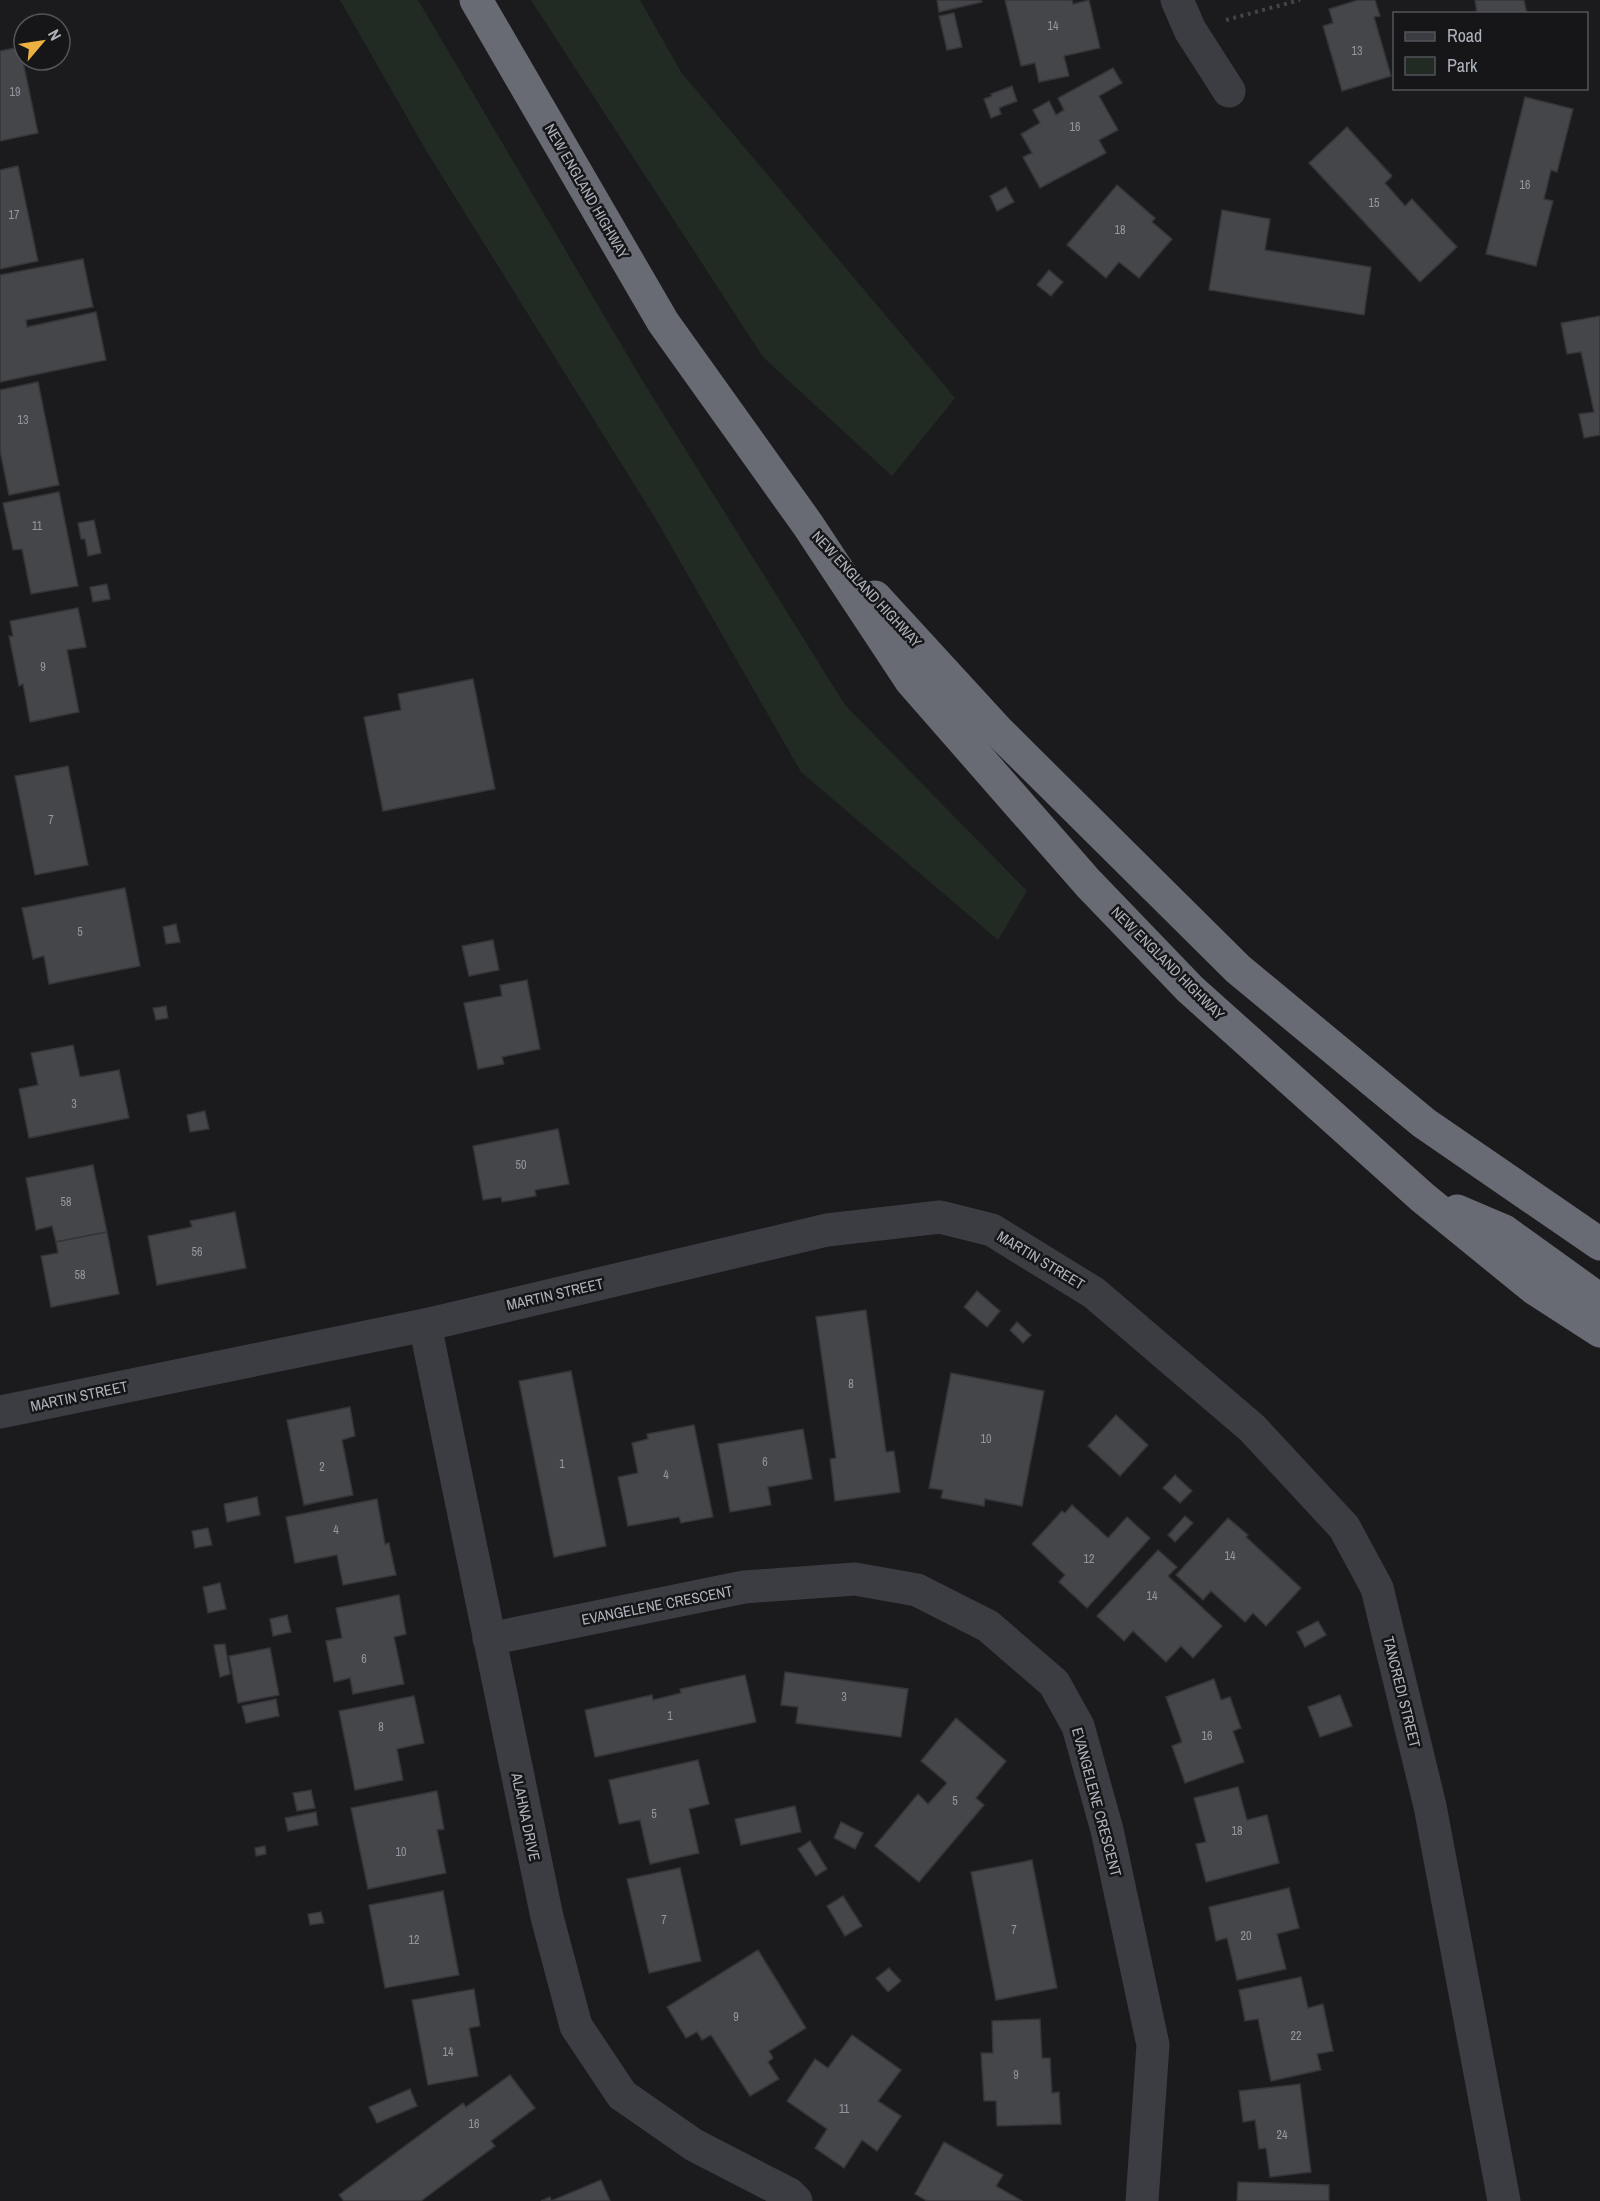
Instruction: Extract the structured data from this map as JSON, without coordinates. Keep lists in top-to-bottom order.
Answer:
{
  "streets": {
    "highway": ["NEW ENGLAND HIGHWAY"],
    "street": [
      "MARTIN STREET",
      "EVANGELENE CRESCENT",
      "TANCREDI STREET",
      "ALAHNA DRIVE"
    ]
  },
  "crossings": [
    ["MARTIN STREET", "TANCREDI STREET"],
    ["MARTIN STREET", "ALAHNA DRIVE"],
    ["EVANGELENE CRESCENT", "ALAHNA DRIVE"]
  ],
  "house_numbers": [
    "14",
    "13",
    "19",
    "16",
    "16",
    "15",
    "17",
    "18",
    "13",
    "11",
    "9",
    "7",
    "5",
    "3",
    "50",
    "58",
    "56",
    "58",
    "8",
    "10",
    "6",
    "1",
    "2",
    "4",
    "4",
    "14",
    "12",
    "14",
    "6",
    "3",
    "1",
    "8",
    "16",
    "5",
    "5",
    "18",
    "10",
    "7",
    "7",
    "20",
    "12",
    "9",
    "22",
    "14",
    "9",
    "11",
    "16",
    "24"
  ],
  "legend": ["Road", "Park"],
  "north": "top right"
}
